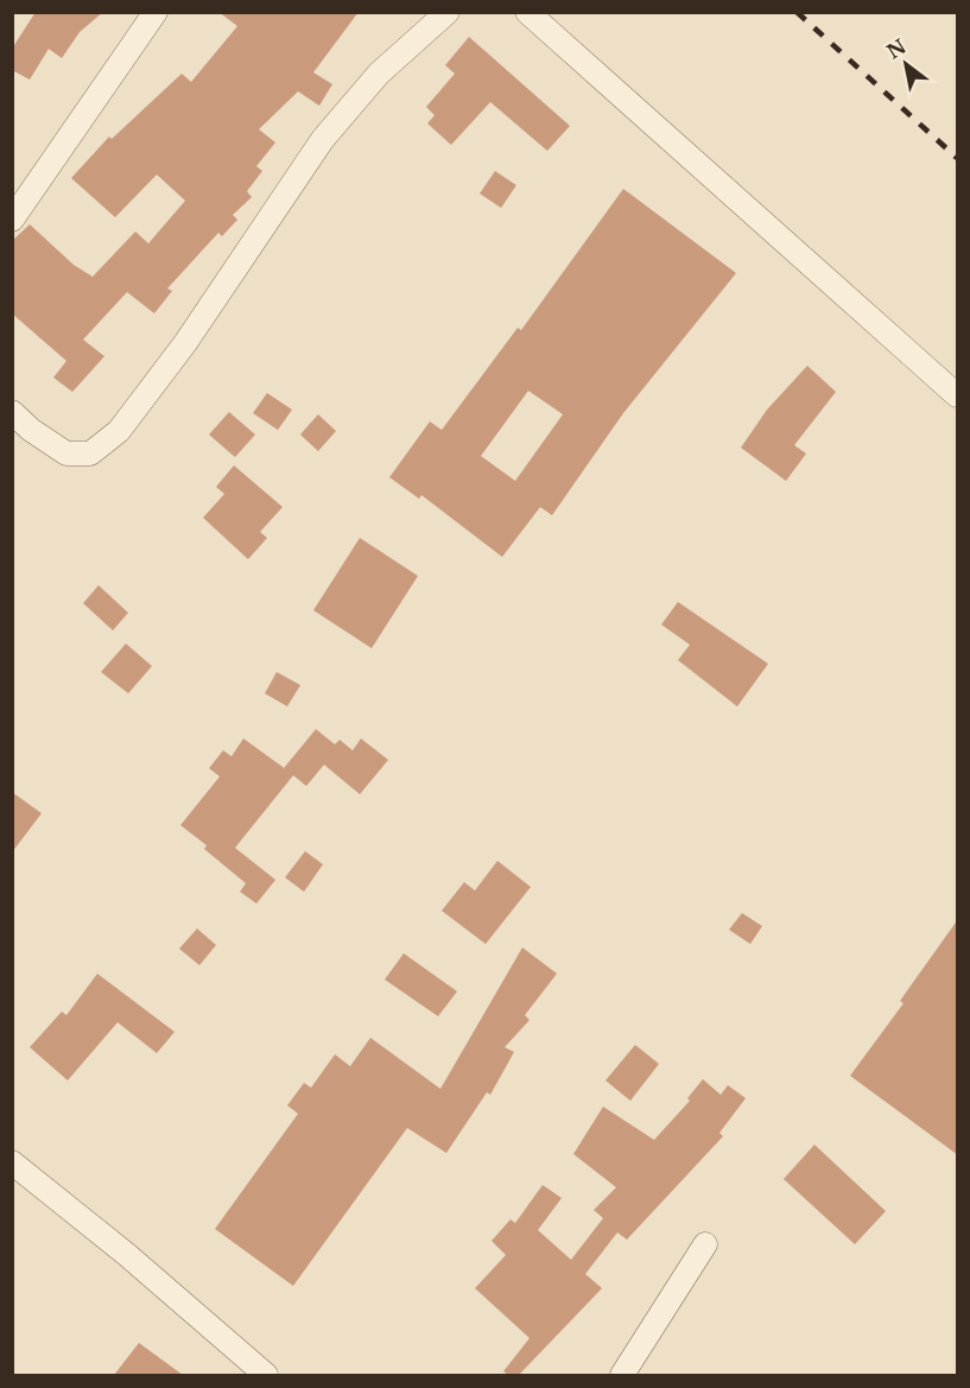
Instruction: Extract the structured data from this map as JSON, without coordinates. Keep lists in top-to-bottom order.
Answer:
{
  "north": "top left"
}
